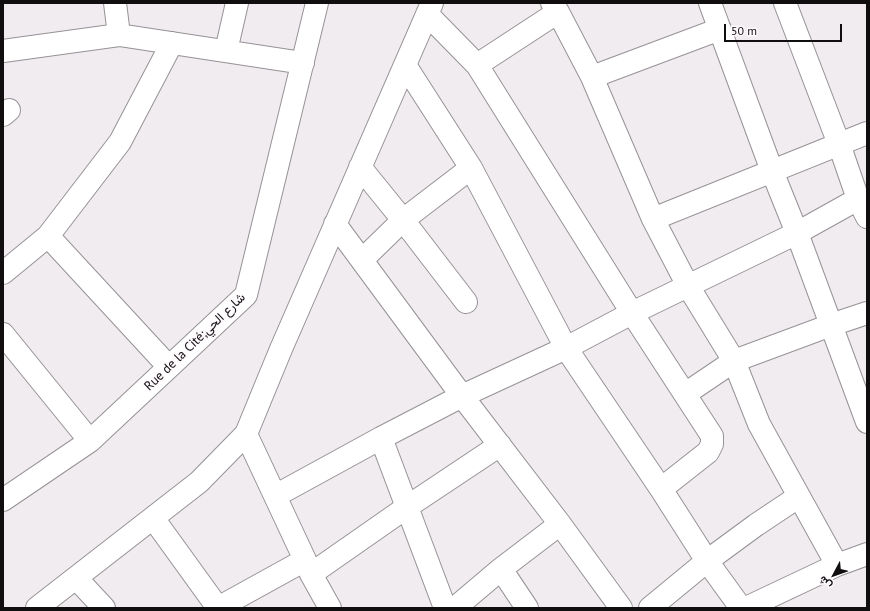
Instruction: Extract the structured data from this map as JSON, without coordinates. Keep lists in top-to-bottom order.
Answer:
{
  "streets": {
    "street": ["Rue de la Cité;شارع الحي"]
  },
  "scale_bar": "50 m",
  "north": "bottom left"
}
